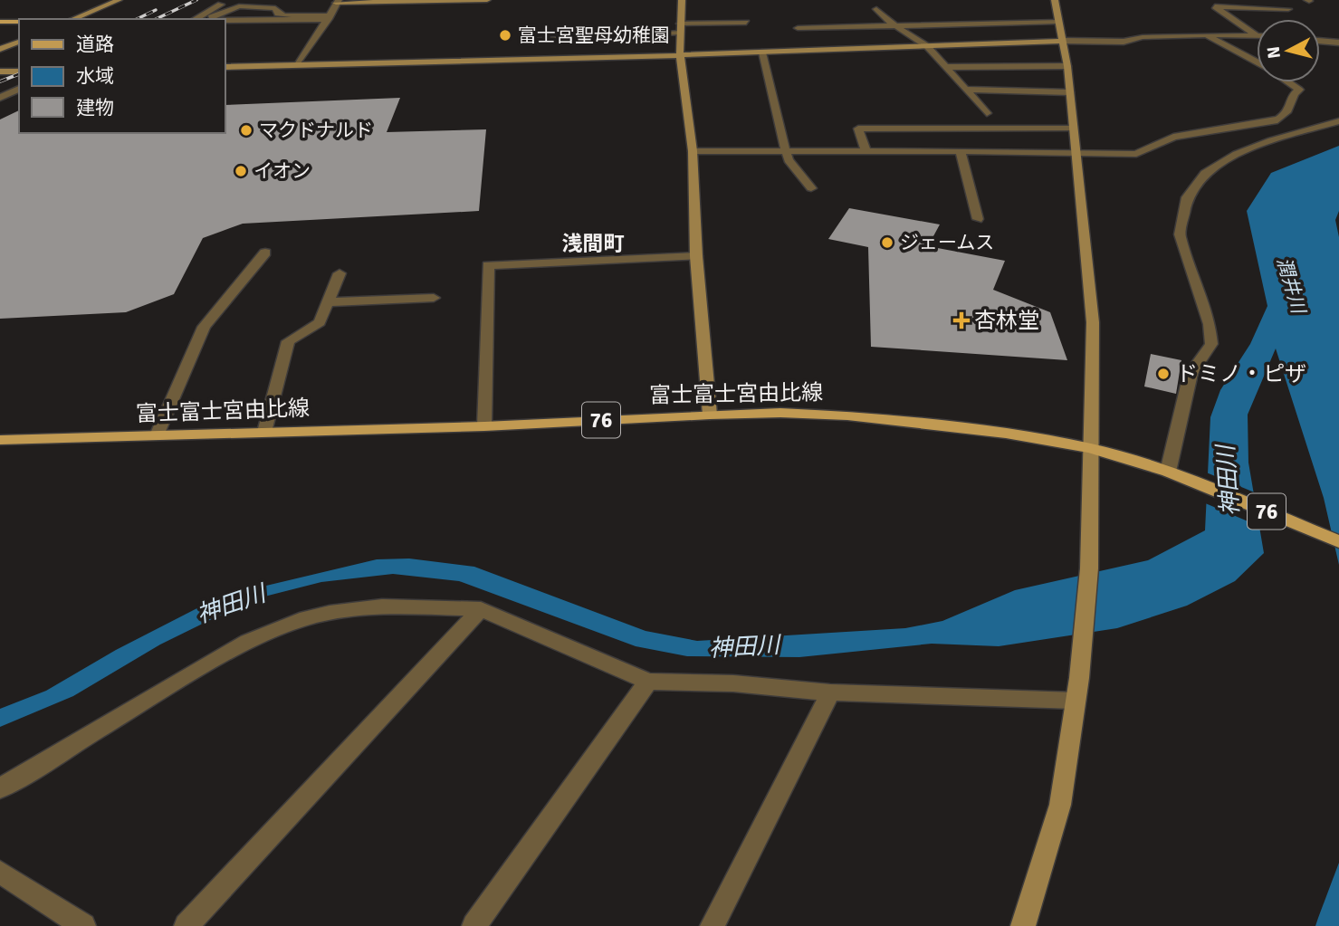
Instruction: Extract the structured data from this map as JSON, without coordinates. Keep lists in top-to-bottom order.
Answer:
{
  "streets": {
    "main road": ["富士富士宮由比線", "76"]
  },
  "districts": ["浅間町"],
  "water": ["潤井川", "神田川"],
  "places": {
    "other": [
      "富士宮聖母幼稚園",
      "マクドナルド",
      "イオン",
      "ジェームス",
      "ドミノ・ピザ"
    ],
    "health": ["杏林堂"]
  },
  "legend": ["道路", "水域", "建物"],
  "north": "left"
}
